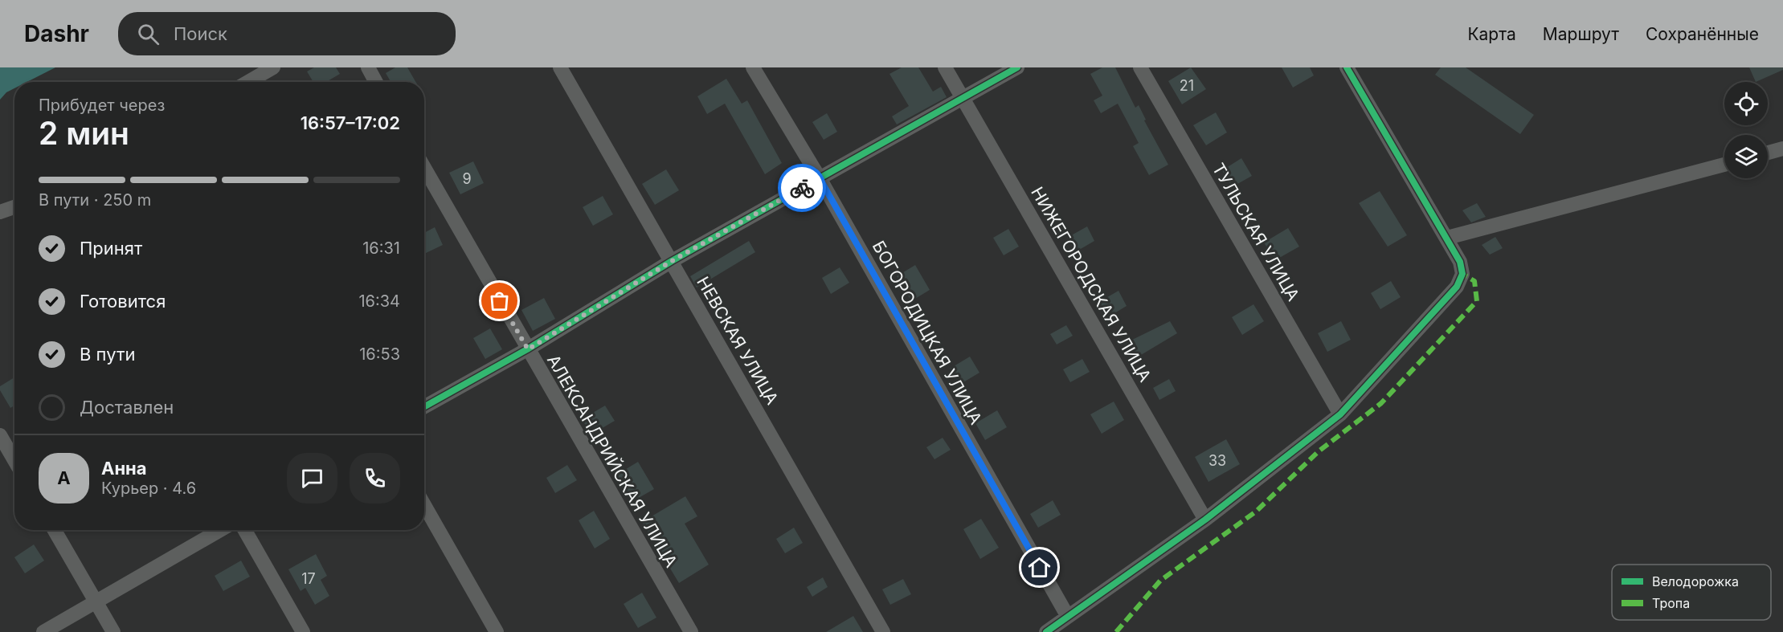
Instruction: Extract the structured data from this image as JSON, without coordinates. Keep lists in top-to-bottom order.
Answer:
{
  "streets": {
    "street": [
      "ТУЛЬСКАЯ УЛИЦА",
      "НИЖЕГОРОДСКАЯ УЛИЦА",
      "БОГОРОДИЦКАЯ УЛИЦА",
      "НЕВСКАЯ УЛИЦА",
      "АЛЕКСАНДРИЙСКАЯ УЛИЦА"
    ]
  },
  "house_numbers": [
    "21",
    "9",
    "33",
    "17"
  ],
  "legend": ["Велодорожка", "Тропа"],
  "page": {
    "header": "Dashr",
    "search": "Поиск",
    "nav": ["Карта", "Маршрут", "Сохранённые"],
    "heading": ["2 мин", "Прибудет через", "16:57–17:02"],
    "panel": ["Анна", "Курьер · 4.6"],
    "bar": "В пути · 250 m",
    "list": [
      ["Принят", "16:31"],
      ["Готовится", "16:34"],
      ["В пути", "16:53"],
      "Доставлен"
    ],
    "round": "А"
  }
}
